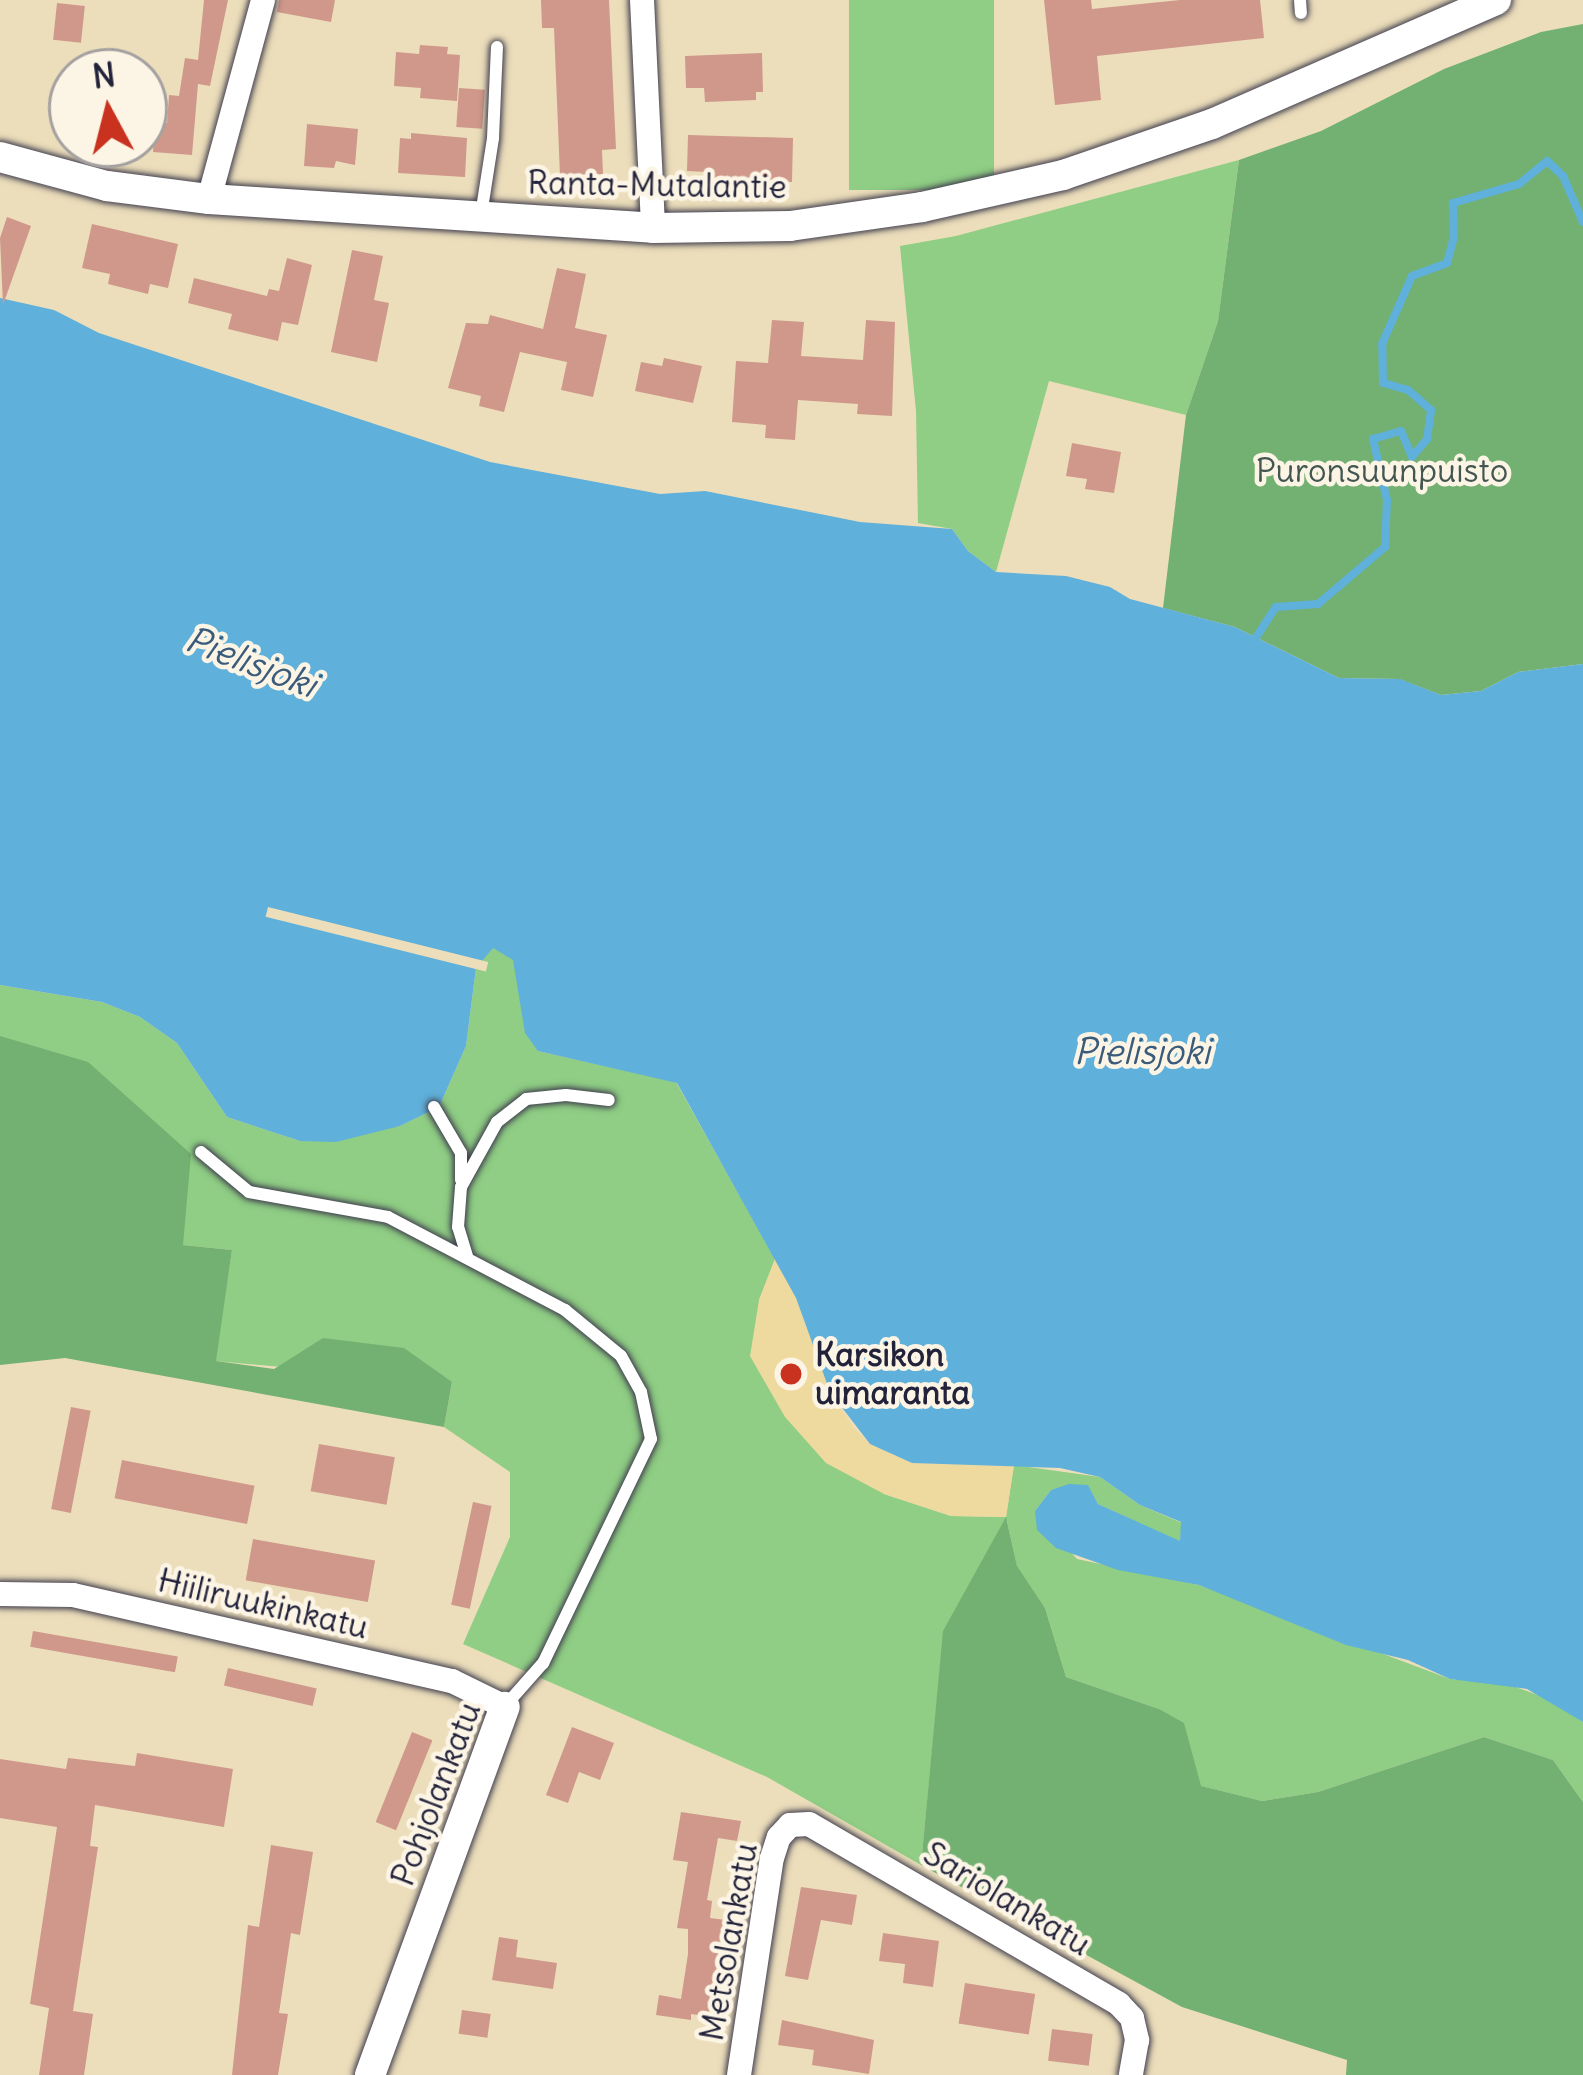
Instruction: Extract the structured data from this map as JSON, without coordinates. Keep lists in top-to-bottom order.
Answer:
{
  "streets": {
    "street": [
      "Ranta-Mutalantie",
      "Hiiliruukinkatu",
      "Pohjolankatu",
      "Sariolankatu",
      "Metsolankatu"
    ]
  },
  "crossings": [
    ["Hiiliruukinkatu", "Pohjolankatu"],
    ["Sariolankatu", "Metsolankatu"]
  ],
  "water": ["Pielisjoki"],
  "parks": ["Puronsuunpuisto"],
  "places": ["Karsikon uimaranta"],
  "north": "top"
}
